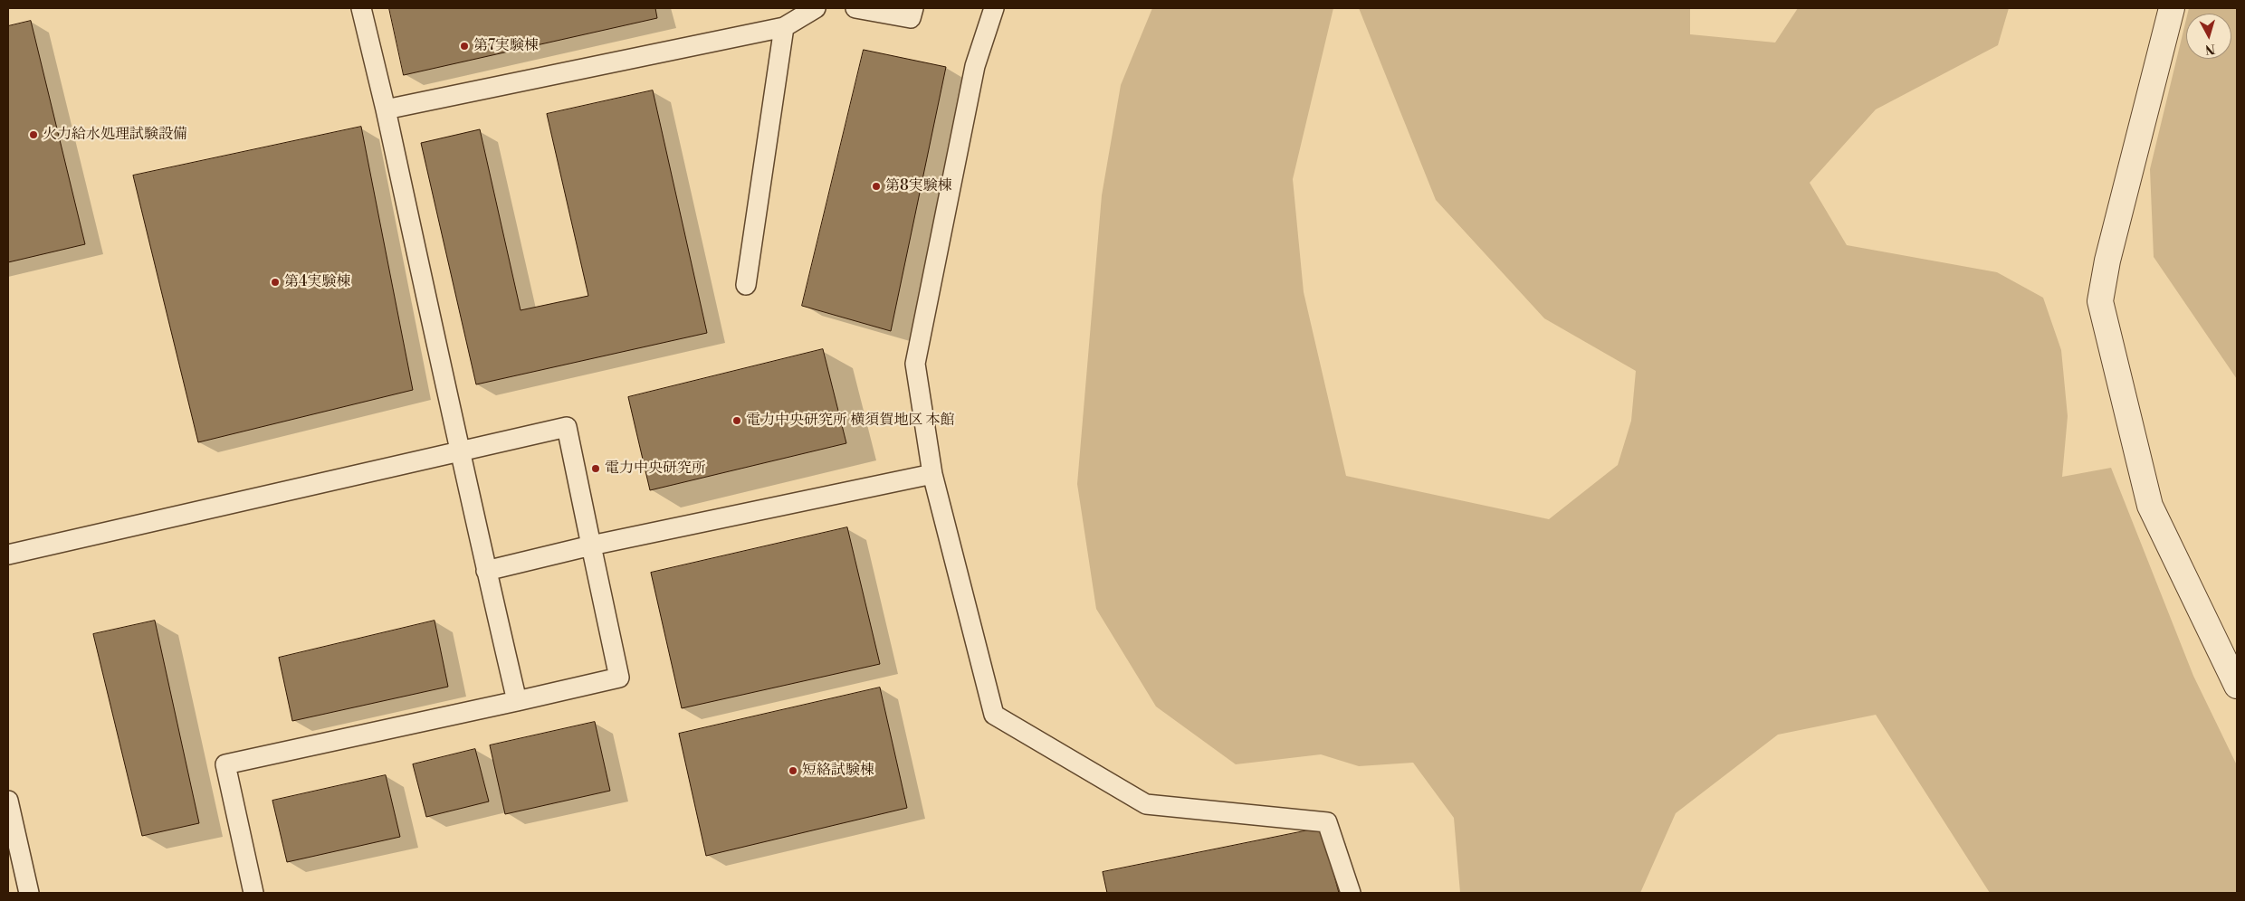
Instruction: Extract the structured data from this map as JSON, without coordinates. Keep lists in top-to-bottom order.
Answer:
{
  "places": [
    "第7実験棟",
    "火力給水処理試験設備",
    "第8実験棟",
    "第4実験棟",
    "電力中央研究所 横須賀地区 本館",
    "電力中央研究所",
    "短絡試験棟"
  ],
  "north": "bottom"
}
